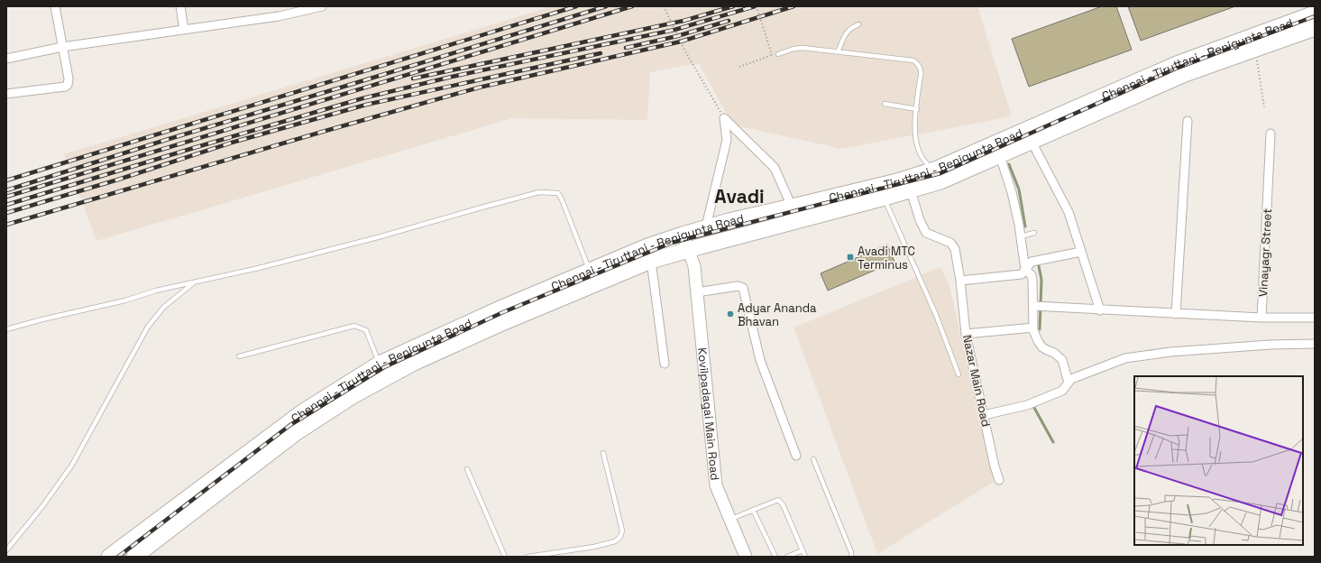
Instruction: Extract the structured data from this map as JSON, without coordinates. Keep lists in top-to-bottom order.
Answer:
{
  "streets": {
    "highway": ["Chennai - Tiruttani - Renigunta Road"],
    "main road": ["Kovilpadagai Main Road"],
    "street": ["Vinayagr Street", "Nazar Main Road"]
  },
  "crossings": [
    ["Chennai - Tiruttani - Renigunta Road", "Nazar Main Road"],
    ["Chennai - Tiruttani - Renigunta Road", "Kovilpadagai Main Road"]
  ],
  "districts": ["Avadi"],
  "places": {
    "transit": ["Avadi MTC Terminus"],
    "other": ["Adyar Ananda Bhavan"]
  }
}
